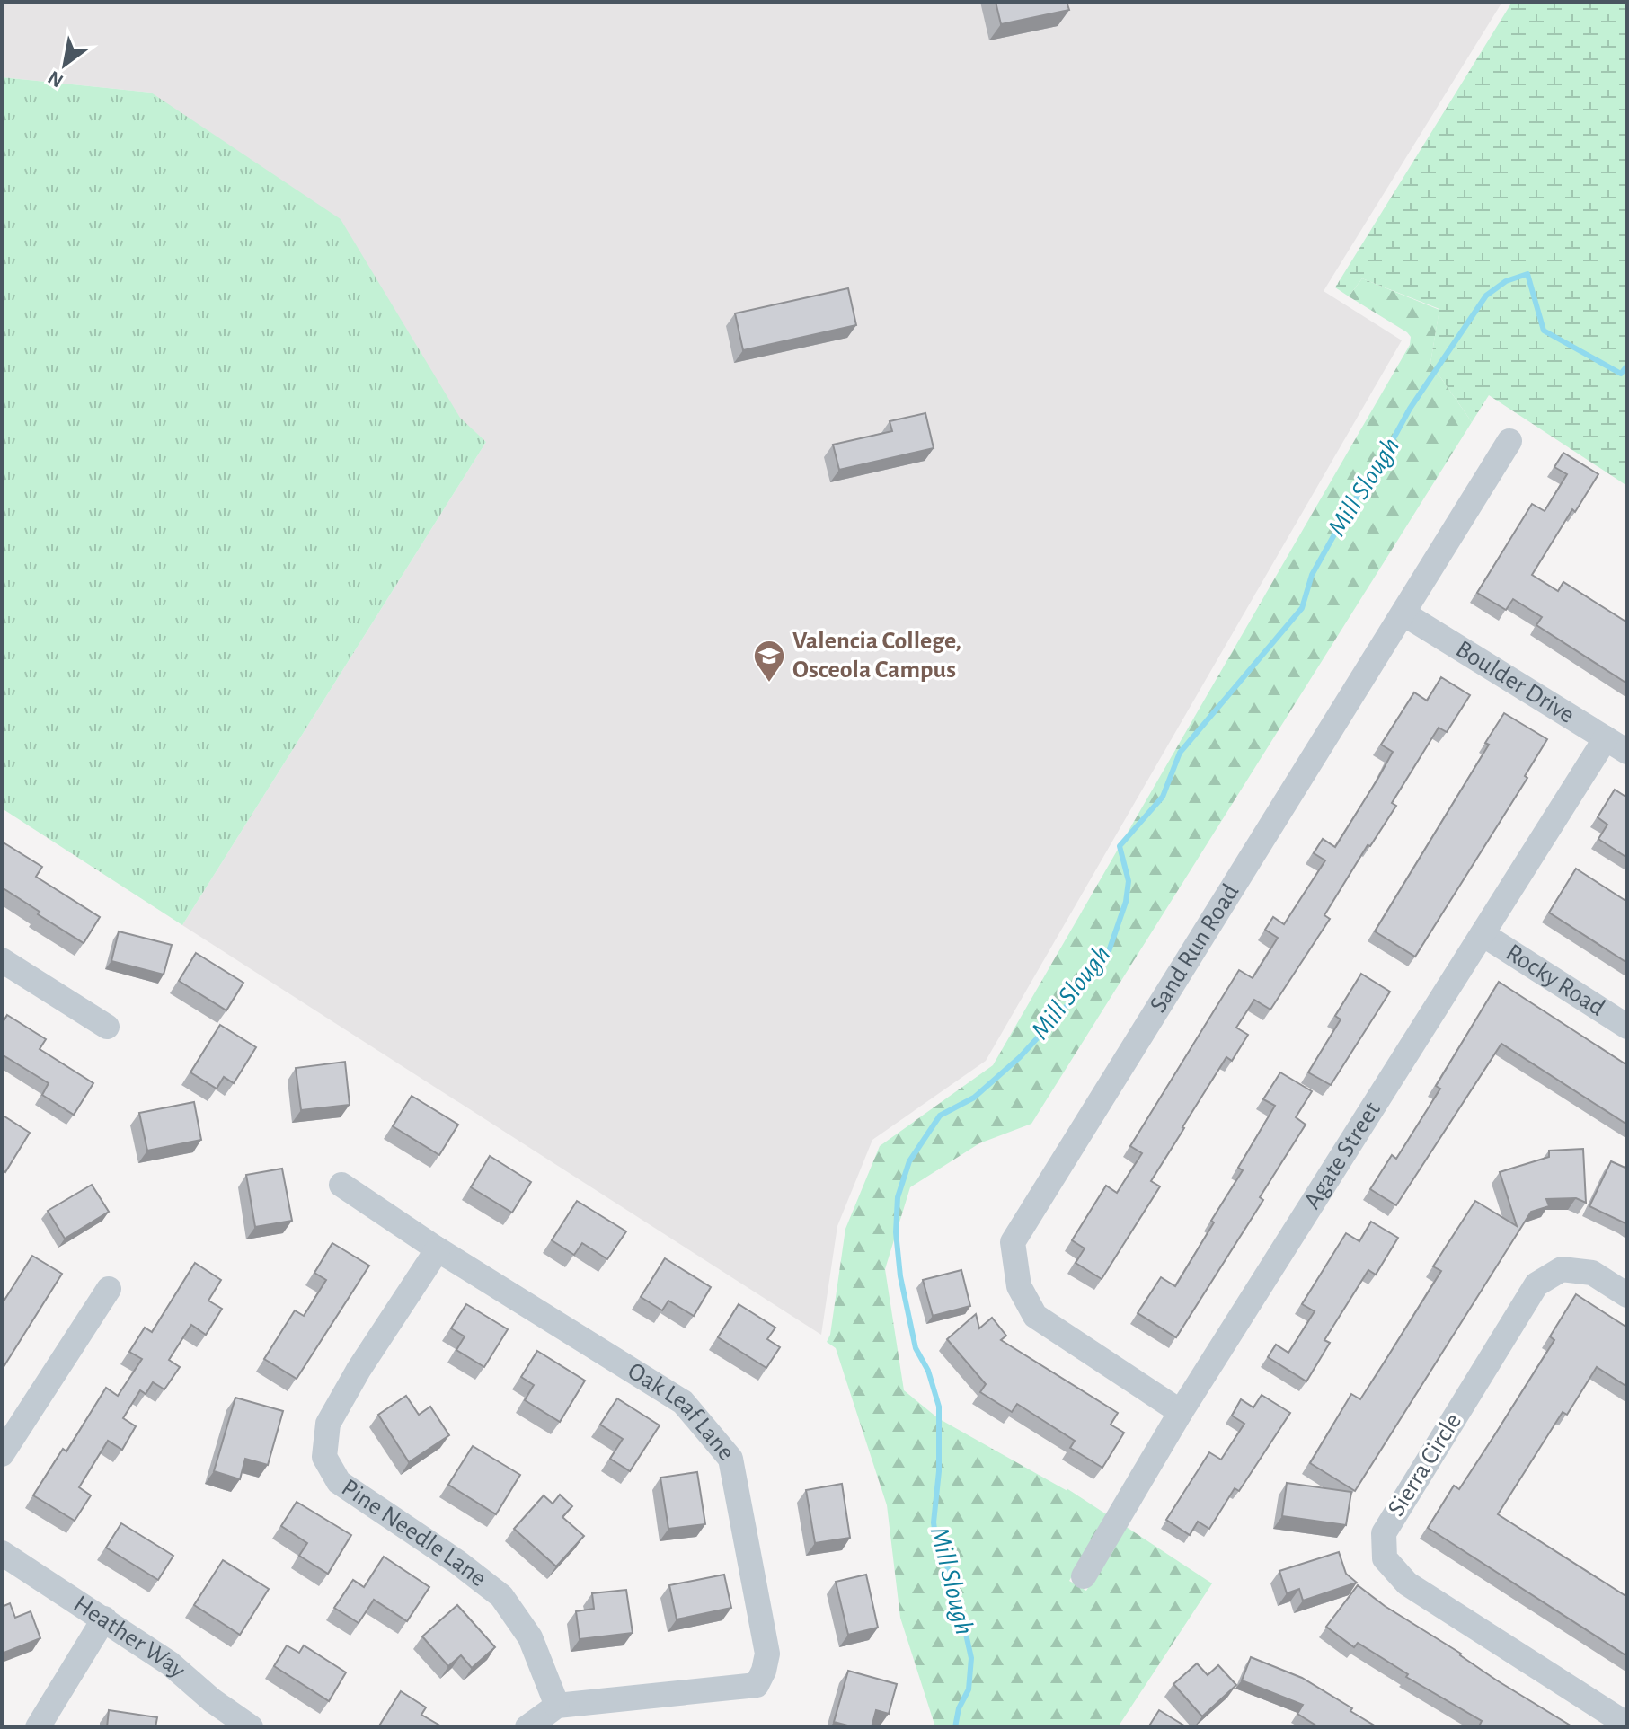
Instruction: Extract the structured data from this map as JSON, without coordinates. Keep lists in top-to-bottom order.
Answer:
{
  "streets": {
    "street": [
      "Boulder Drive",
      "Sand Run Road",
      "Rocky Road",
      "Agate Street",
      "Oak Leaf Lane",
      "Sierra Circle",
      "Pine Needle Lane",
      "Heather Way"
    ]
  },
  "crossings": [
    ["Boulder Drive", "Sand Run Road"],
    ["Boulder Drive", "Agate Street"],
    ["Sand Run Road", "Agate Street"],
    ["Rocky Road", "Agate Street"],
    ["Oak Leaf Lane", "Pine Needle Lane"]
  ],
  "water": ["Mill Slough"],
  "places": {
    "school or university": ["Valencia College, Osceola Campus"]
  },
  "north": "bottom left"
}
